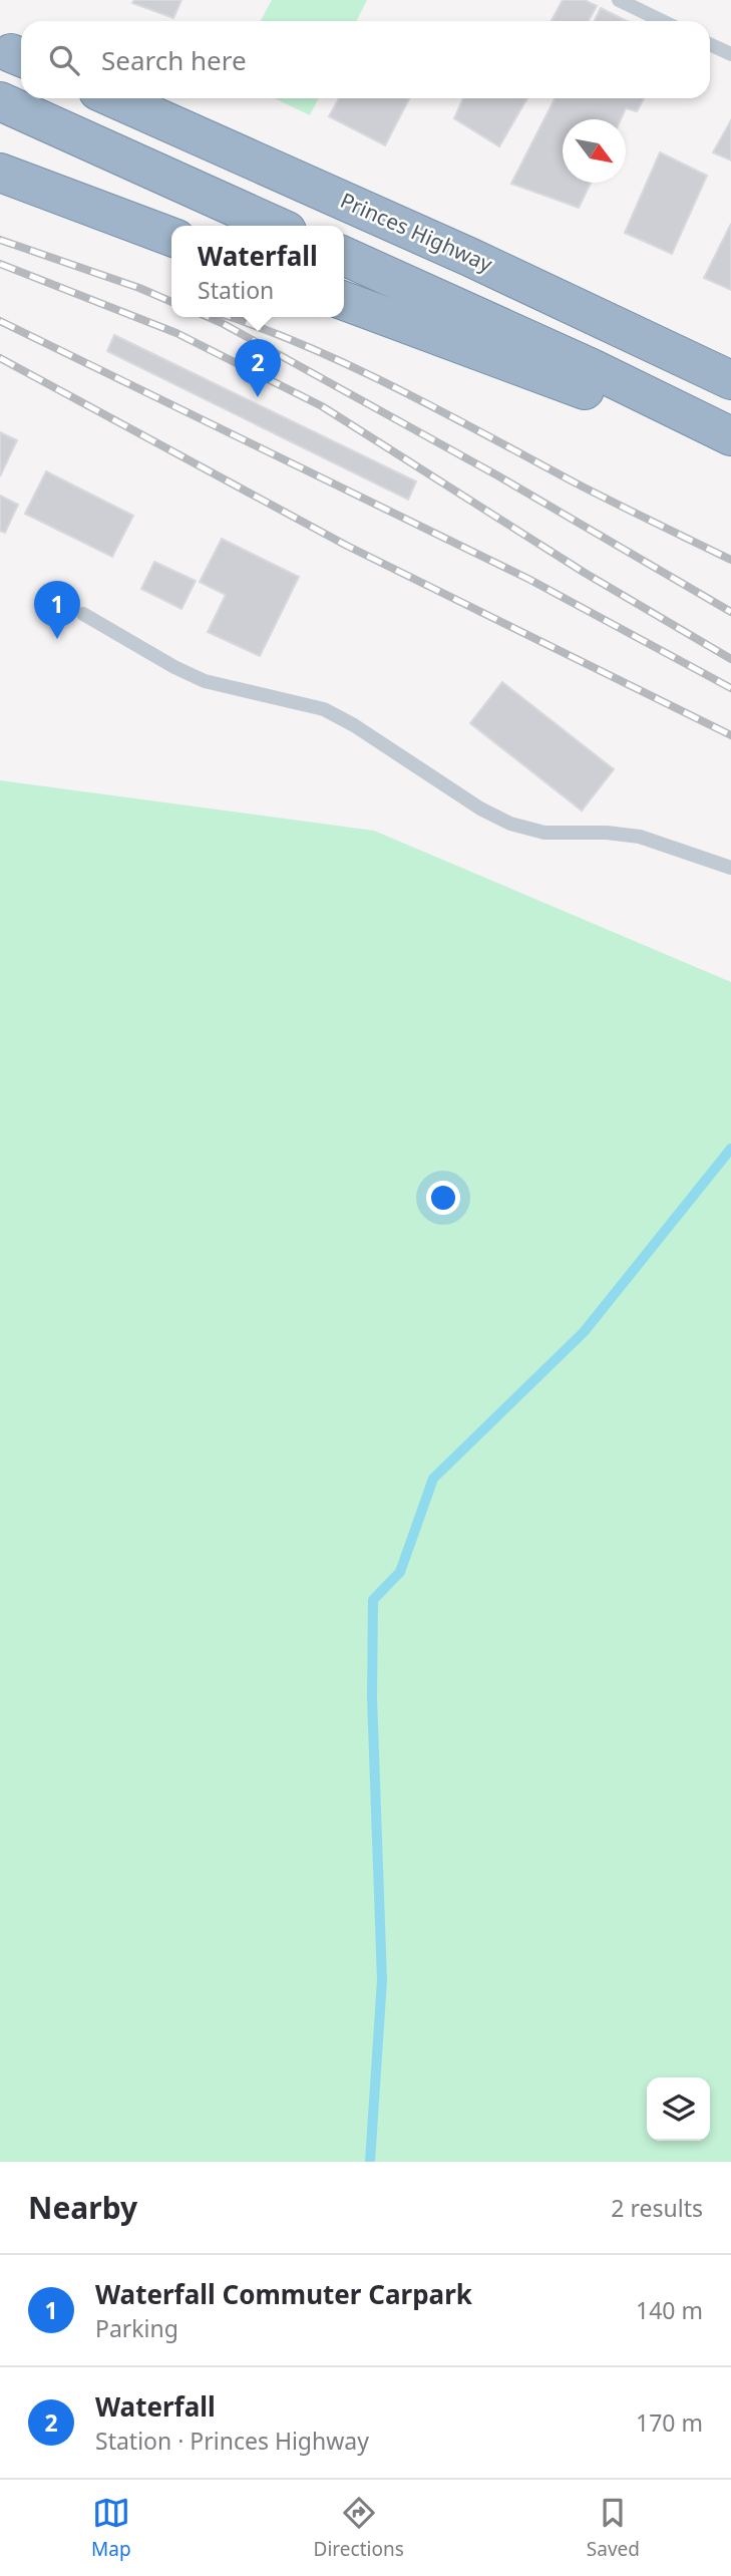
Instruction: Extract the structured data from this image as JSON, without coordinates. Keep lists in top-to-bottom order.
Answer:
{
  "streets": {
    "highway": ["Princes Highway"]
  },
  "north": "bottom right",
  "page": {
    "search": "Search here",
    "popup": ["Waterfall", "Station"],
    "pins": ["2", "1"],
    "heading": ["Nearby", "2 results"],
    "list": [
      {
        "mark": "1",
        "name": "Waterfall Commuter Carpark",
        "note": "Parking",
        "value": "140 m"
      },
      {
        "mark": "2",
        "name": "Waterfall",
        "note": "Station · Princes Highway",
        "value": "170 m"
      }
    ],
    "nav": ["Map", "Directions", "Saved"]
  }
}
